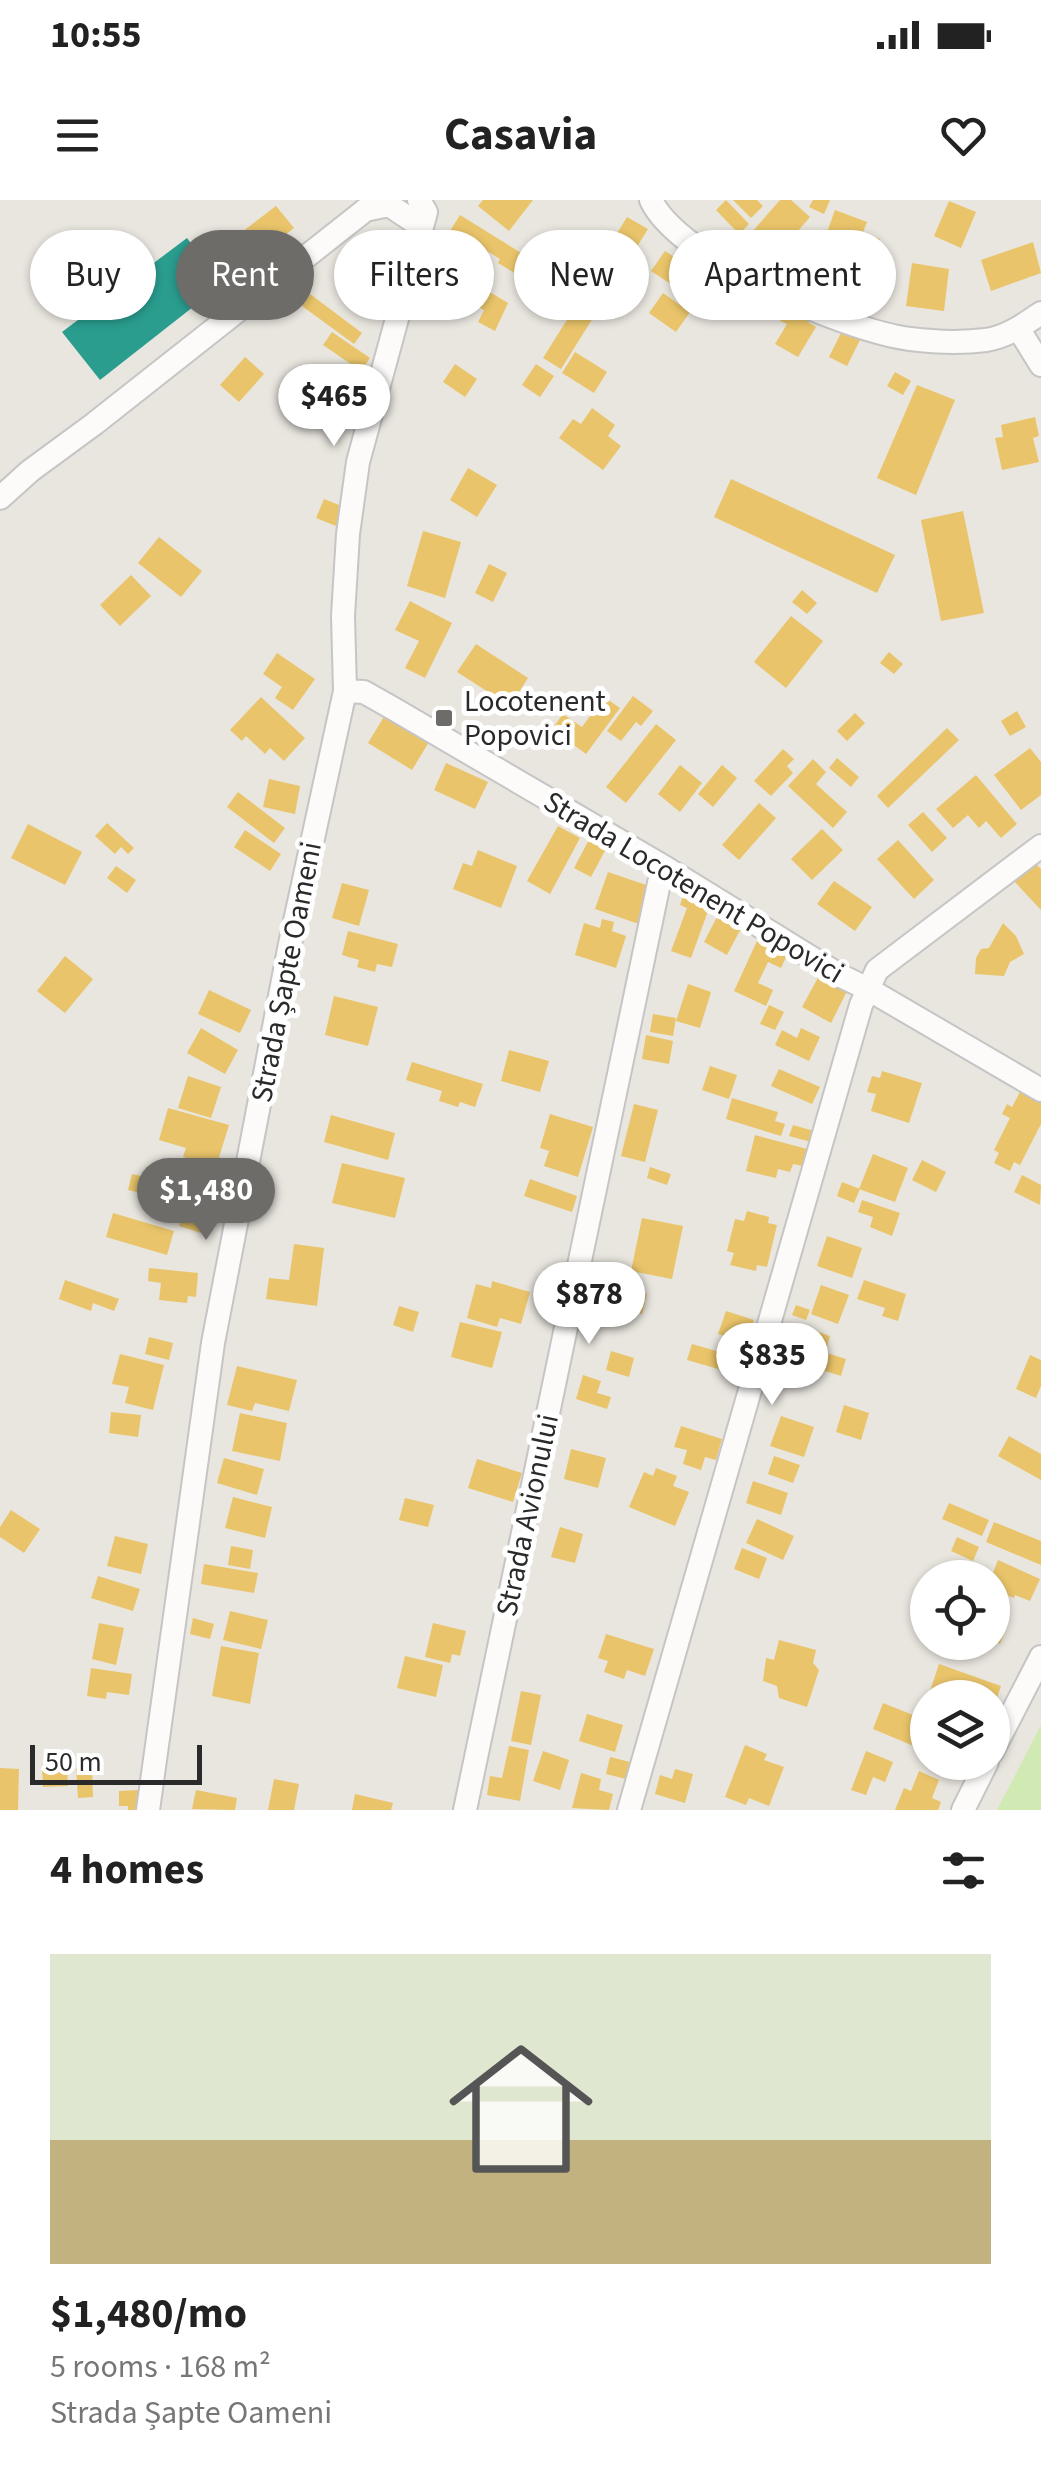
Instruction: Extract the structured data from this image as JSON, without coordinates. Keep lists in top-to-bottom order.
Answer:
{
  "streets": {
    "street": ["Strada Locotenent Popovici", "Strada Șapte Oameni", "Strada Avionului"]
  },
  "crossings": [
    ["Strada Locotenent Popovici", "Strada Șapte Oameni"],
    ["Strada Locotenent Popovici", "Strada Avionului"]
  ],
  "places": {
    "transit": ["Locotenent Popovici"]
  },
  "scale_bar": "50 m",
  "page": {
    "status": "10:55",
    "header": "Casavia",
    "chip": [
      "Buy",
      "Rent",
      "Filters",
      "New",
      "Apartment"
    ],
    "price": [
      "$465",
      "$1,480",
      "$878",
      "$835"
    ],
    "scale": "50 m",
    "heading": "4 homes",
    "list": [
      {
        "name": "$1,480/mo",
        "note": "5 rooms · 168 m² · Strada Șapte Oameni"
      }
    ]
  }
}
